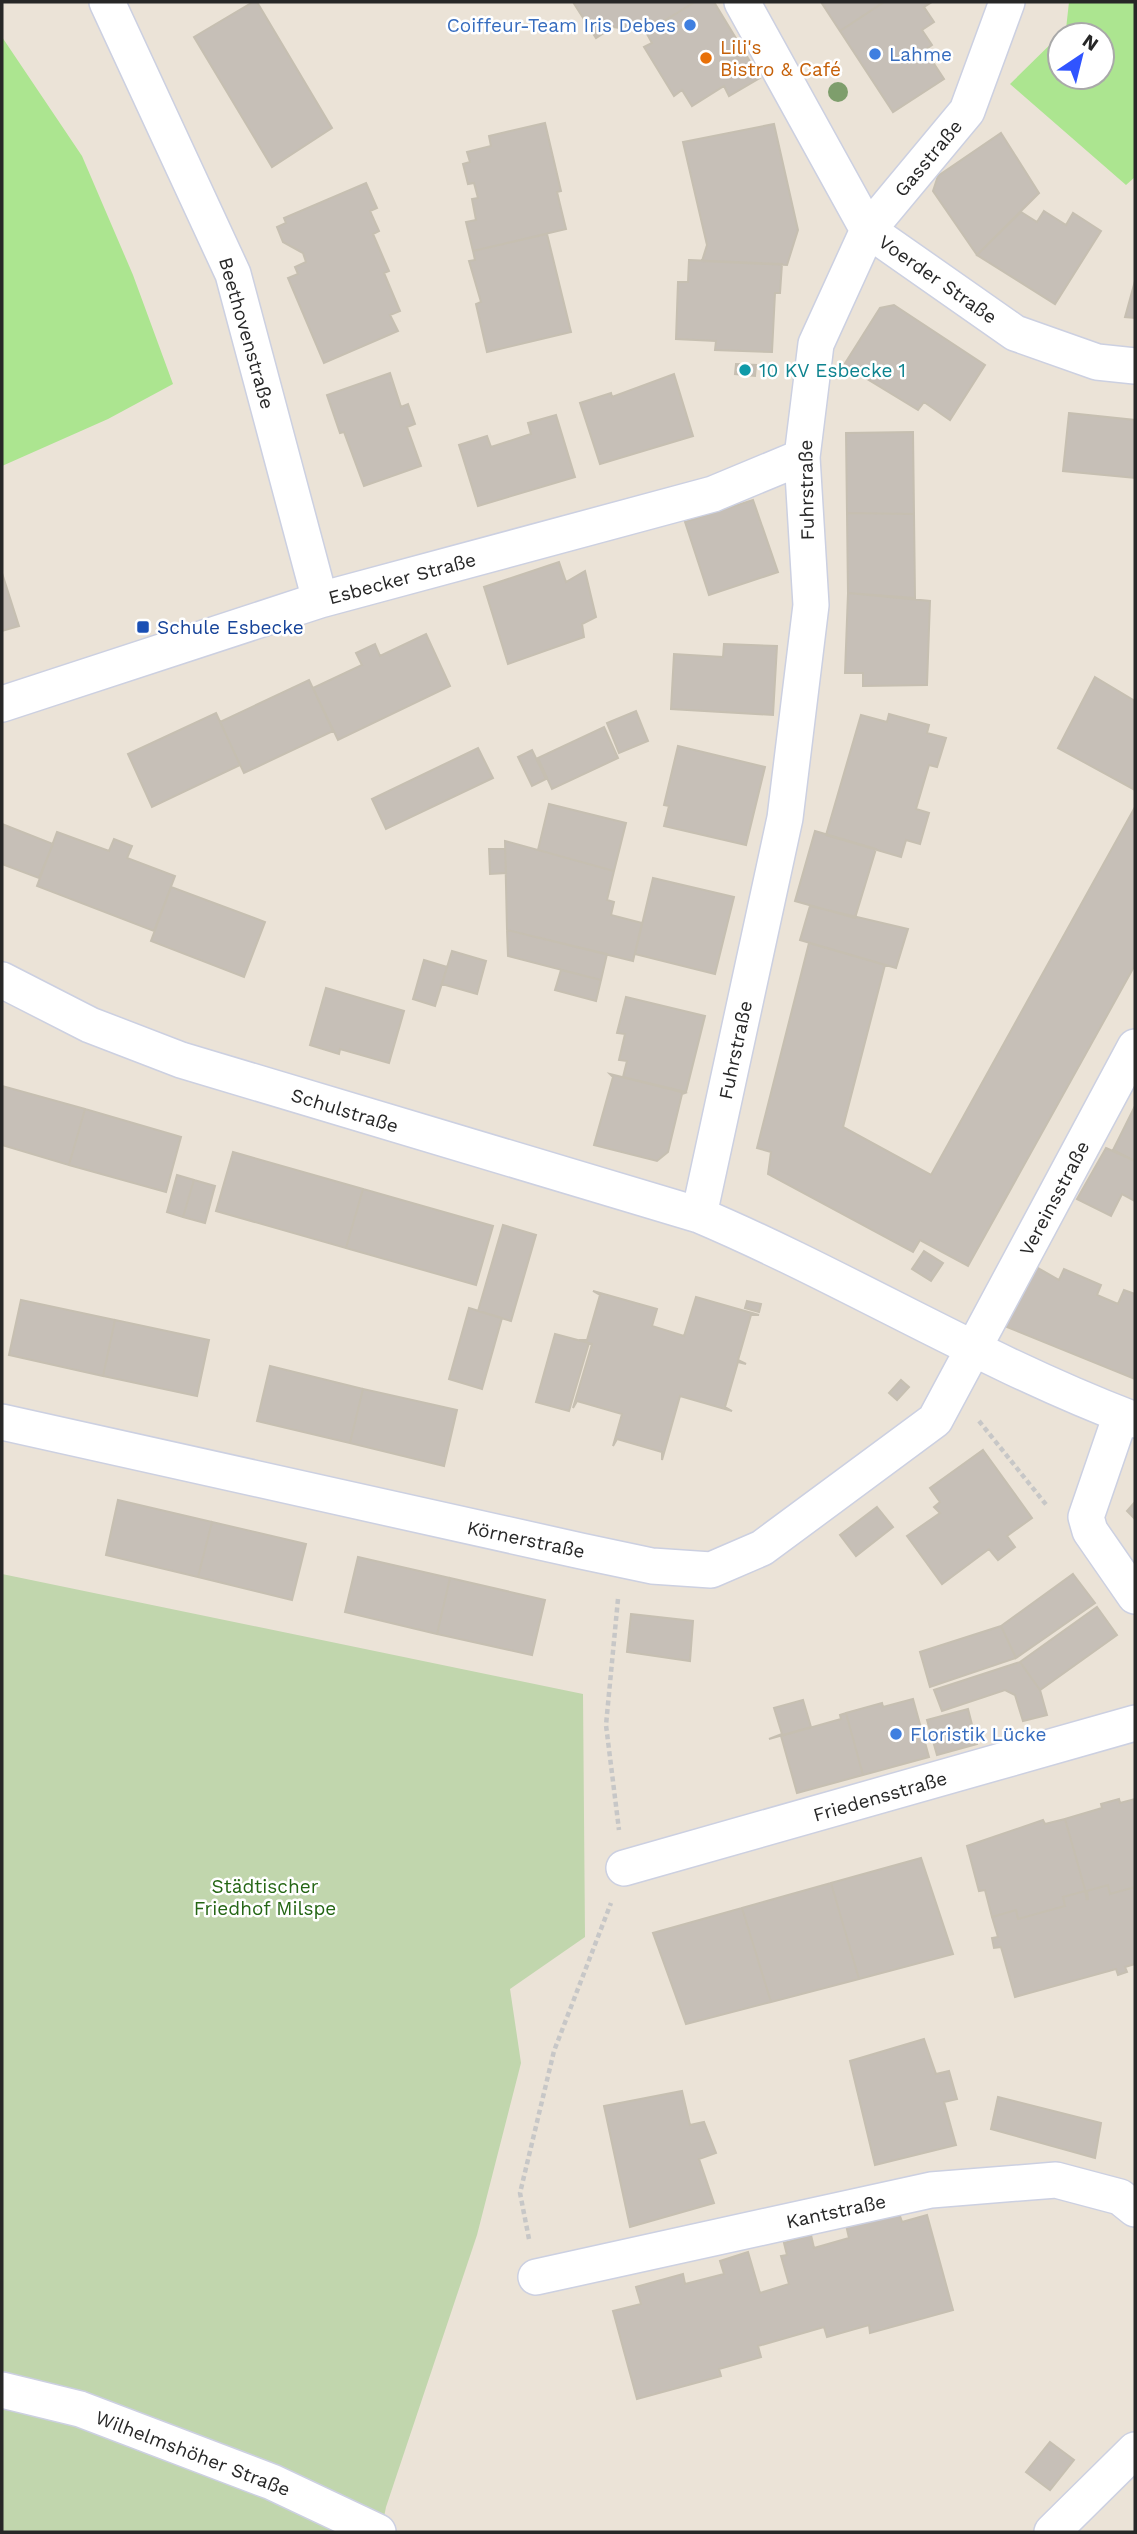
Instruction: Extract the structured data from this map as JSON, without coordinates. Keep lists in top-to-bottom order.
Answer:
{
  "streets": {
    "street": [
      "Gasstraße",
      "Voerder Straße",
      "Beethovenstraße",
      "Fuhrstraße",
      "Esbecker Straße",
      "Schulstraße",
      "Vereinsstraße",
      "Körnerstraße",
      "Friedensstraße",
      "Kantstraße",
      "Wilhelmshöher Straße"
    ]
  },
  "crossings": [
    ["Gasstraße", "Voerder Straße"],
    ["Gasstraße", "Fuhrstraße"],
    ["Voerder Straße", "Fuhrstraße"],
    ["Beethovenstraße", "Esbecker Straße"],
    ["Fuhrstraße", "Esbecker Straße"],
    ["Fuhrstraße", "Schulstraße"],
    ["Vereinsstraße", "Körnerstraße"]
  ],
  "parks": ["Städtischer Friedhof Milspe"],
  "places": {
    "other": [
      "Coiffeur-Team Iris Debes",
      "Lahme",
      "Lili's Bistro & Café",
      "10 KV Esbecke 1",
      "Floristik Lücke"
    ],
    "transit": ["Schule Esbecke"]
  },
  "north": "top right"
}
